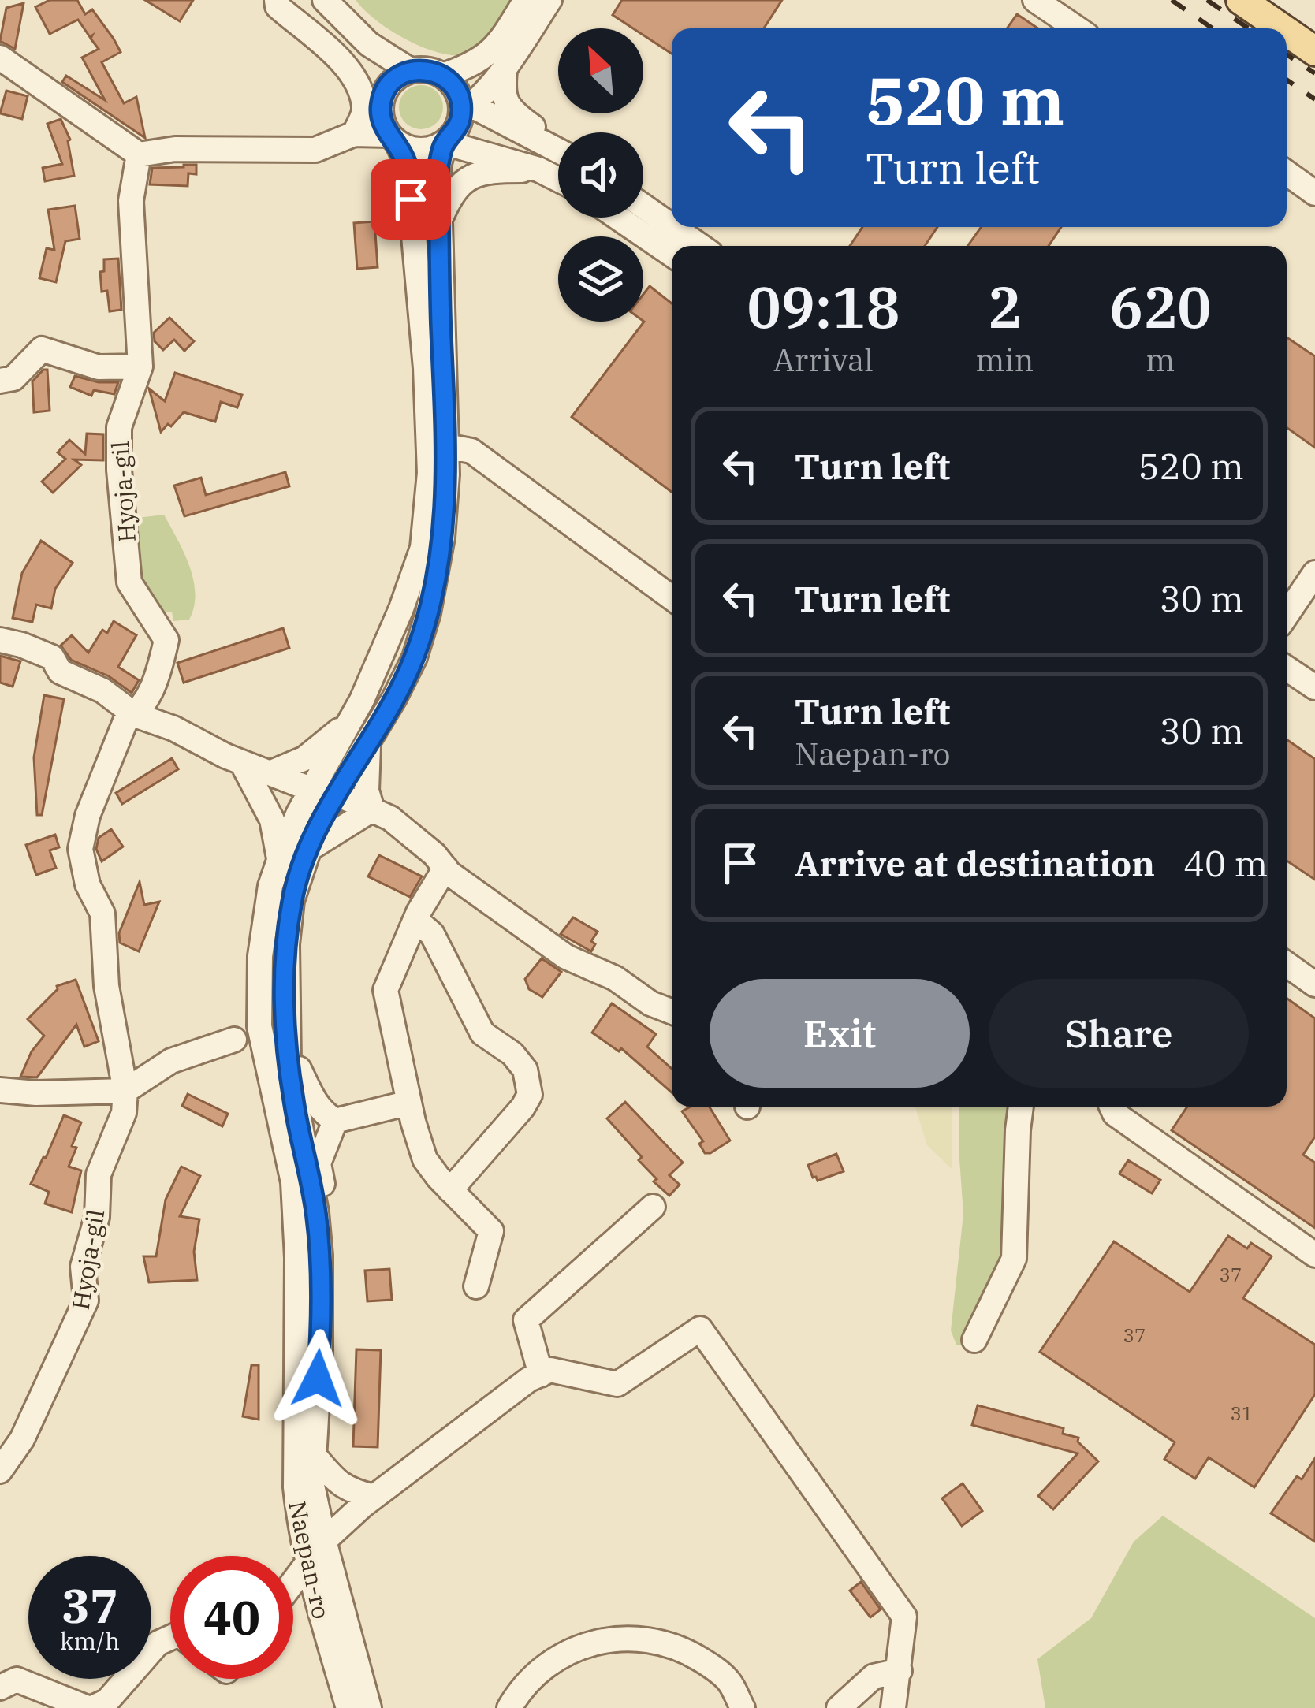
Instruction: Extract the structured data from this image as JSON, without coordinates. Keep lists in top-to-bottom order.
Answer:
{
  "streets": {
    "street": ["Hyoja-gil", "Naepan-ro"]
  },
  "house_numbers": ["37", "37", "31"],
  "north": "top left",
  "page": {
    "turn": ["520 m", "Turn left"],
    "eta": [
      "09:18",
      "Arrival",
      "2",
      "min",
      "620",
      "m"
    ],
    "list": [
      {
        "name": "Turn left",
        "value": "520 m"
      },
      {
        "name": "Turn left",
        "value": "30 m"
      },
      {
        "name": "Turn left",
        "note": "Naepan-ro",
        "value": "30 m"
      },
      {
        "name": "Arrive at destination",
        "value": "40 m"
      }
    ],
    "buttons": ["Exit", "Share"],
    "speed": "37 km/h",
    "limit": "40"
  }
}
